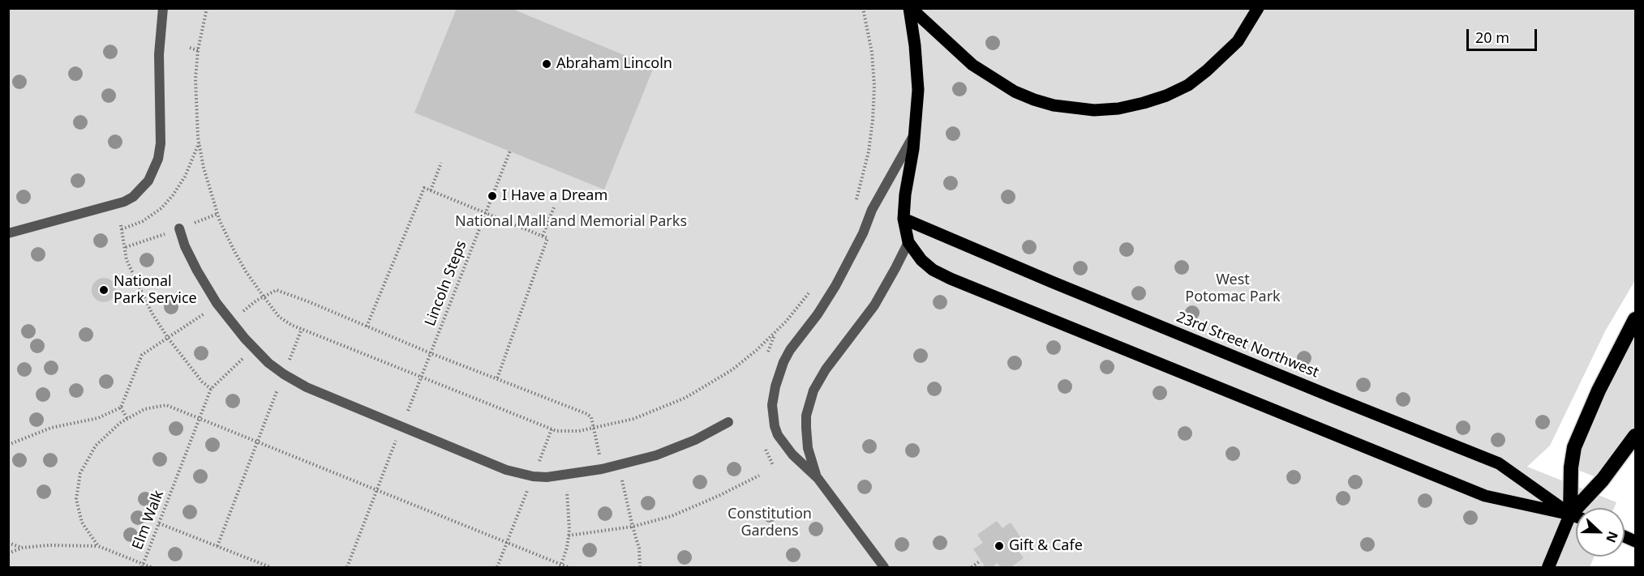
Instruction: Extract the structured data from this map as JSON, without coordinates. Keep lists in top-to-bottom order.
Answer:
{
  "streets": {
    "main road": ["23rd Street Northwest"],
    "path": ["Lincoln Steps", "Elm Walk"]
  },
  "parks": ["National Mall and Memorial Parks", "West Potomac Park", "Constitution Gardens"],
  "places": [
    "Abraham Lincoln",
    "I Have a Dream",
    "National Park Service",
    "Gift & Cafe"
  ],
  "scale_bar": "20 m",
  "north": "right"
}
